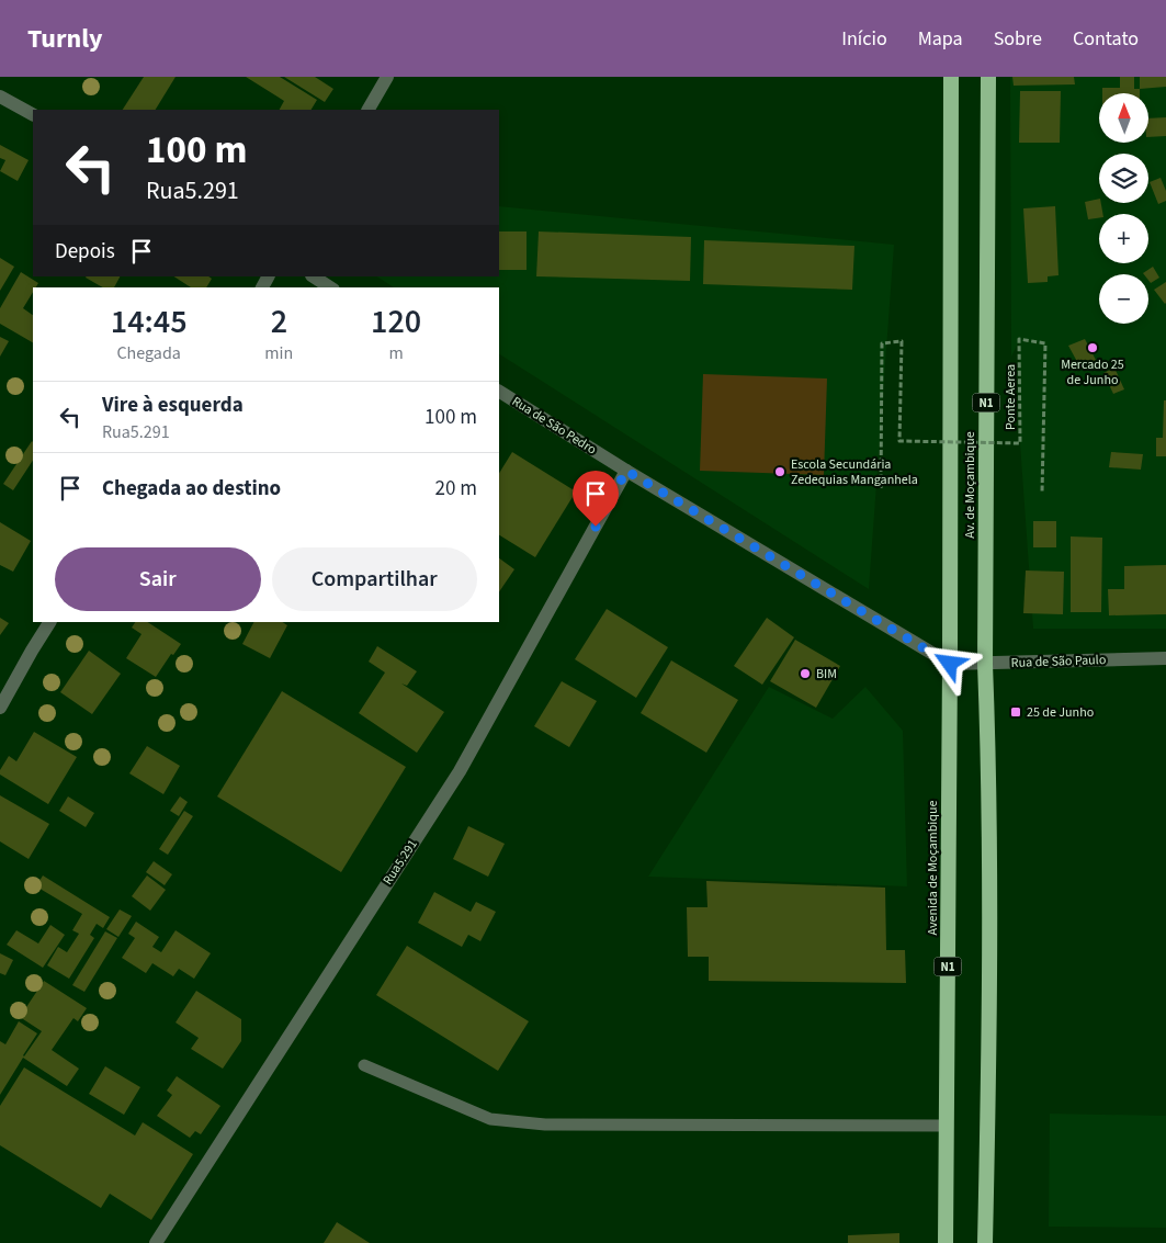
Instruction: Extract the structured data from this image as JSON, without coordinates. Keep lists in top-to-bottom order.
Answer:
{
  "streets": {
    "highway": ["N1", "Av. de Moçambique", "Avenida de Moçambique"],
    "street": ["Rua de São Pedro", "Rua de São Paulo", "Rua5.291"],
    "path": ["Ponte Aerea"]
  },
  "crossings": [
    ["Rua de São Pedro", "Av. de Moçambique"],
    ["Rua de São Pedro", "Rua de São Paulo"],
    ["Rua de São Pedro", "Rua5.291"],
    ["Av. de Moçambique", "Rua de São Paulo"],
    ["Av. de Moçambique", "Avenida de Moçambique"]
  ],
  "places": {
    "other": ["Mercado 25 de Junho", "Escola Secundária Zedequias Manganhela", "BIM"],
    "transit": ["25 de Junho"]
  },
  "north": "top",
  "page": {
    "header": "Turnly",
    "nav": [
      "Início",
      "Mapa",
      "Sobre",
      "Contato"
    ],
    "map_buttons": ["+", "−"],
    "turn": ["100 m", "Rua5.291"],
    "then": "Depois",
    "eta": [
      "14:45",
      "Chegada",
      "2",
      "min",
      "120",
      "m"
    ],
    "list": [
      {
        "name": "Vire à esquerda",
        "note": "Rua5.291",
        "value": "100 m"
      },
      {
        "name": "Chegada ao destino",
        "value": "20 m"
      }
    ],
    "buttons": ["Sair", "Compartilhar"]
  }
}
